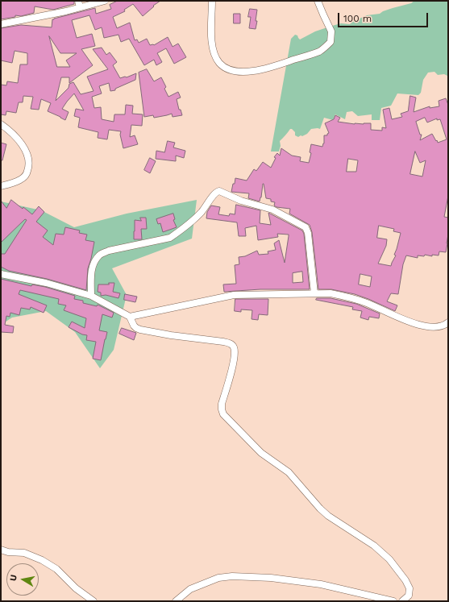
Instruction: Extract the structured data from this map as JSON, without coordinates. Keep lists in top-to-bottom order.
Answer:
{
  "scale_bar": "100 m",
  "north": "left"
}
